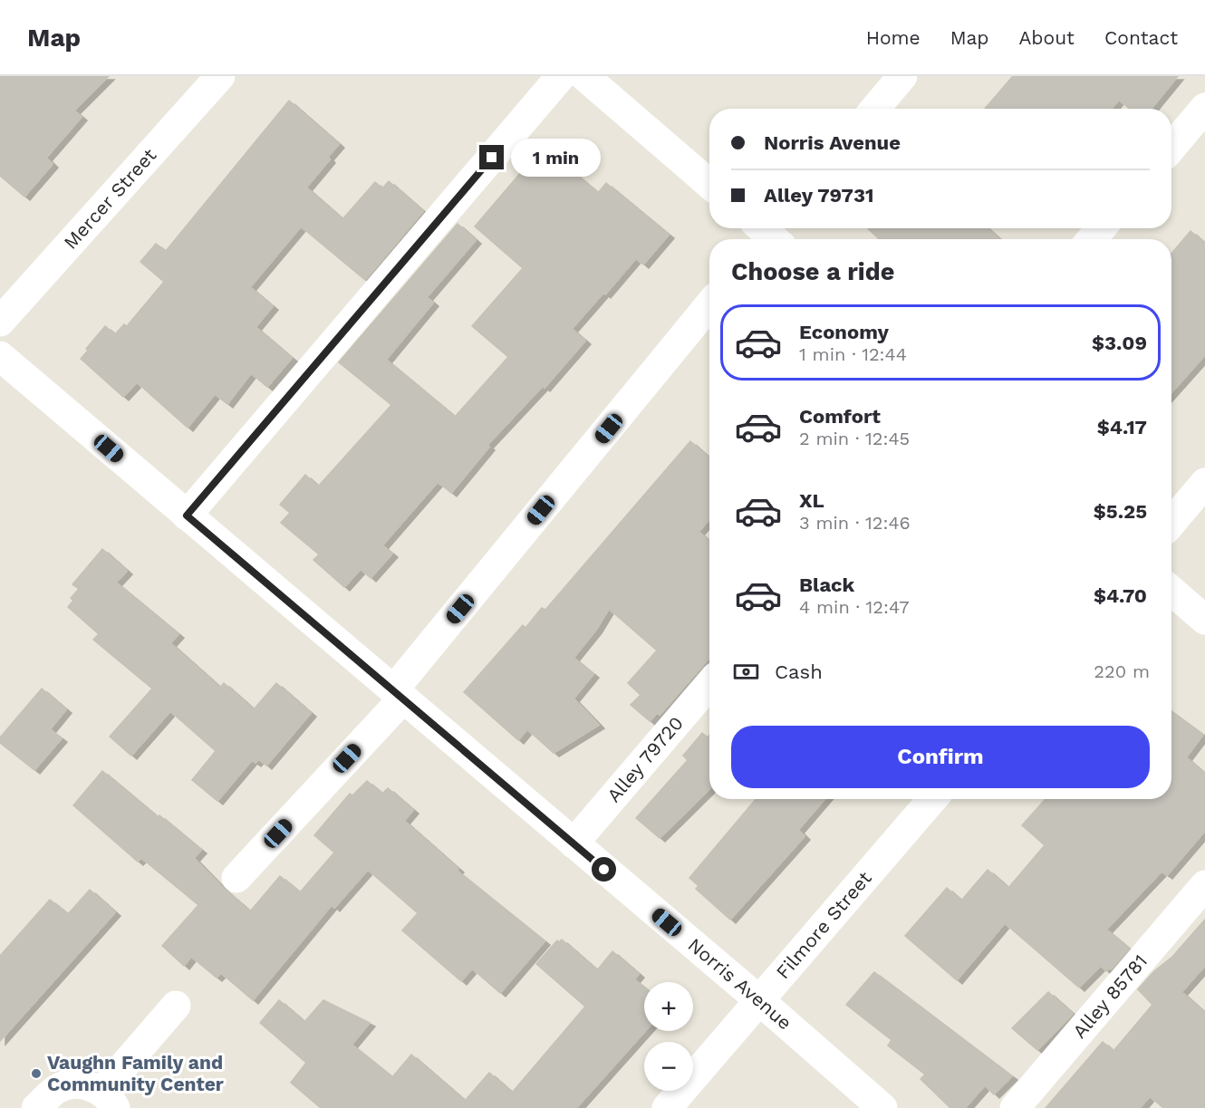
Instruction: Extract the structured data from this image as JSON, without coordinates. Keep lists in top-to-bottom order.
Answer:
{
  "streets": {
    "street": [
      "Mercer Street",
      "Alley 79720",
      "Filmore Street",
      "Norris Avenue",
      "Alley 85781"
    ]
  },
  "crossings": [
    ["Alley 79720", "Norris Avenue"],
    ["Filmore Street", "Norris Avenue"]
  ],
  "places": ["Vaughn Family and Community Center"],
  "page": {
    "header": "Map",
    "nav": [
      "Home",
      "Map",
      "About",
      "Contact"
    ],
    "banner": ["Norris Avenue", "Alley 79731"],
    "bubble": "1 min",
    "heading": "Choose a ride",
    "list": [
      {
        "name": "Economy",
        "note": "1 min · 12:44",
        "value": "$3.09"
      },
      {
        "name": "Comfort",
        "note": "2 min · 12:45",
        "value": "$4.17"
      },
      {
        "name": "XL",
        "note": "3 min · 12:46",
        "value": "$5.25"
      },
      {
        "name": "Black",
        "note": "4 min · 12:47",
        "value": "$4.70"
      }
    ],
    "pay": ["Cash", "220 m"],
    "buttons": "Confirm",
    "map_buttons": ["+", "−"]
  }
}
